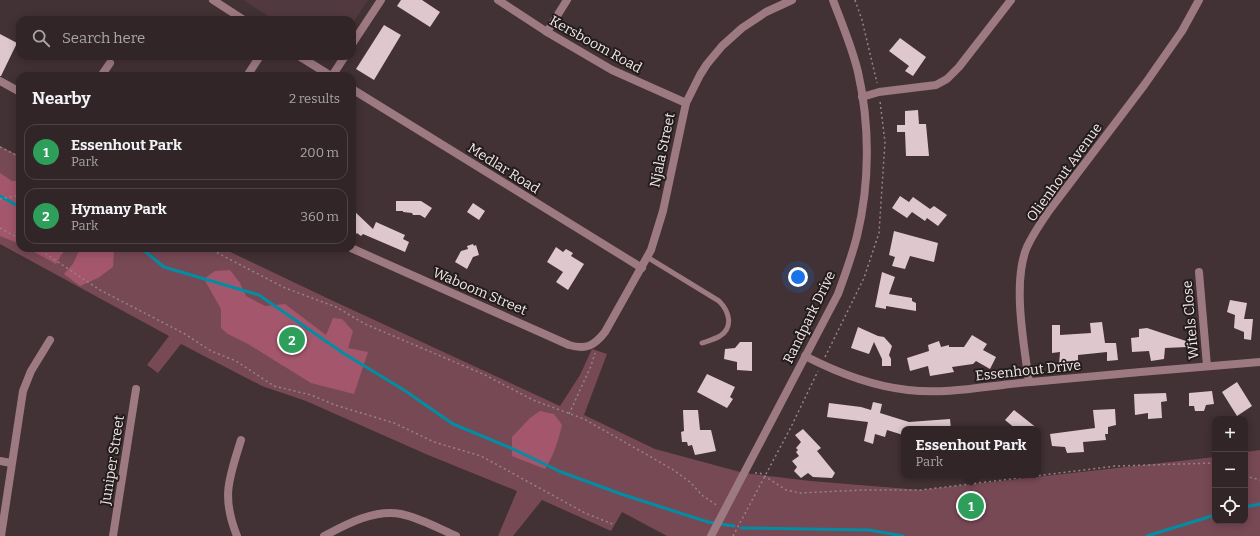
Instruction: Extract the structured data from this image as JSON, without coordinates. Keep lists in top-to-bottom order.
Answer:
{
  "streets": {
    "street": [
      "Kersboom Road",
      "Njala Street",
      "Medlar Road",
      "Olienhout Avenue",
      "Waboom Street",
      "Randpark Drive",
      "Witels Close",
      "Essenhout Drive",
      "Juniper Street"
    ]
  },
  "crossings": [
    ["Kersboom Road", "Njala Street"],
    ["Njala Street", "Medlar Road"],
    ["Njala Street", "Waboom Street"],
    ["Olienhout Avenue", "Essenhout Drive"],
    ["Randpark Drive", "Essenhout Drive"],
    ["Witels Close", "Essenhout Drive"]
  ],
  "page": {
    "search": "Search here",
    "heading": ["Nearby", "2 results"],
    "list": [
      {
        "mark": "1",
        "name": "Essenhout Park",
        "note": "Park",
        "value": "200 m"
      },
      {
        "mark": "2",
        "name": "Hymany Park",
        "note": "Park",
        "value": "360 m"
      }
    ],
    "pins": ["2", "1"],
    "map_buttons": ["+", "−"],
    "popup": ["Essenhout Park", "Park"]
  }
}
